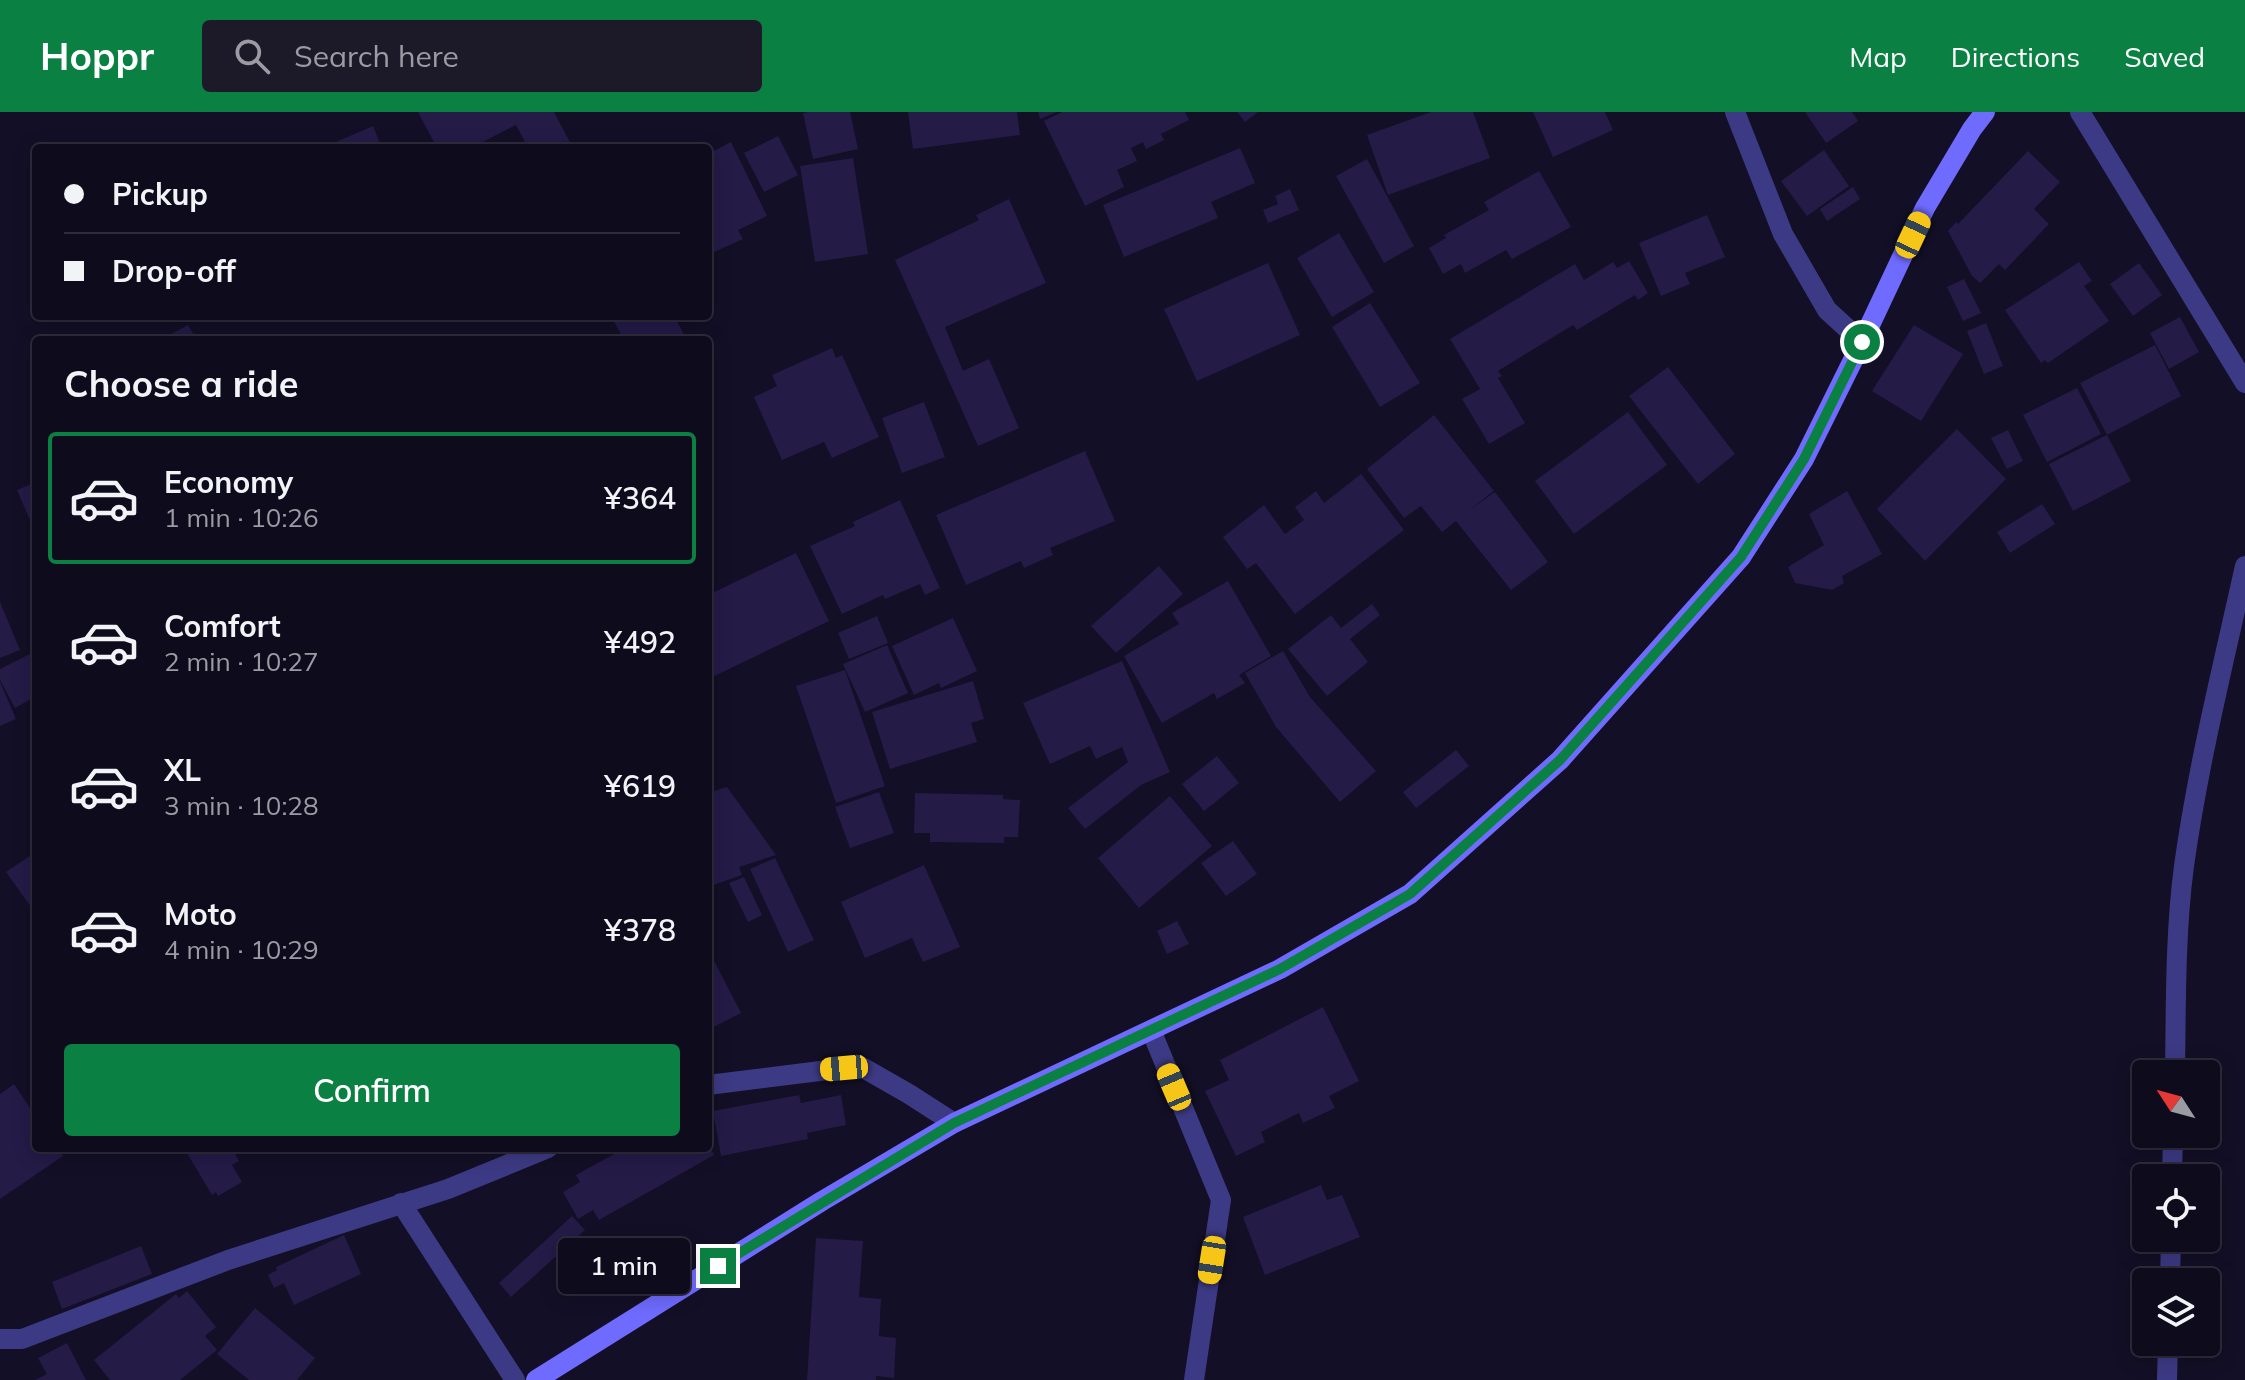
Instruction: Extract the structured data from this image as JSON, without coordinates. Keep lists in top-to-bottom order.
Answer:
{
  "north": "top left",
  "page": {
    "header": "Hoppr",
    "search": "Search here",
    "nav": ["Map", "Directions", "Saved"],
    "banner": ["Pickup", "Drop-off"],
    "heading": "Choose a ride",
    "list": [
      {
        "name": "Economy",
        "note": "1 min · 10:26",
        "value": "¥364"
      },
      {
        "name": "Comfort",
        "note": "2 min · 10:27",
        "value": "¥492"
      },
      {
        "name": "XL",
        "note": "3 min · 10:28",
        "value": "¥619"
      },
      {
        "name": "Moto",
        "note": "4 min · 10:29",
        "value": "¥378"
      }
    ],
    "buttons": "Confirm",
    "bubble": "1 min"
  }
}
